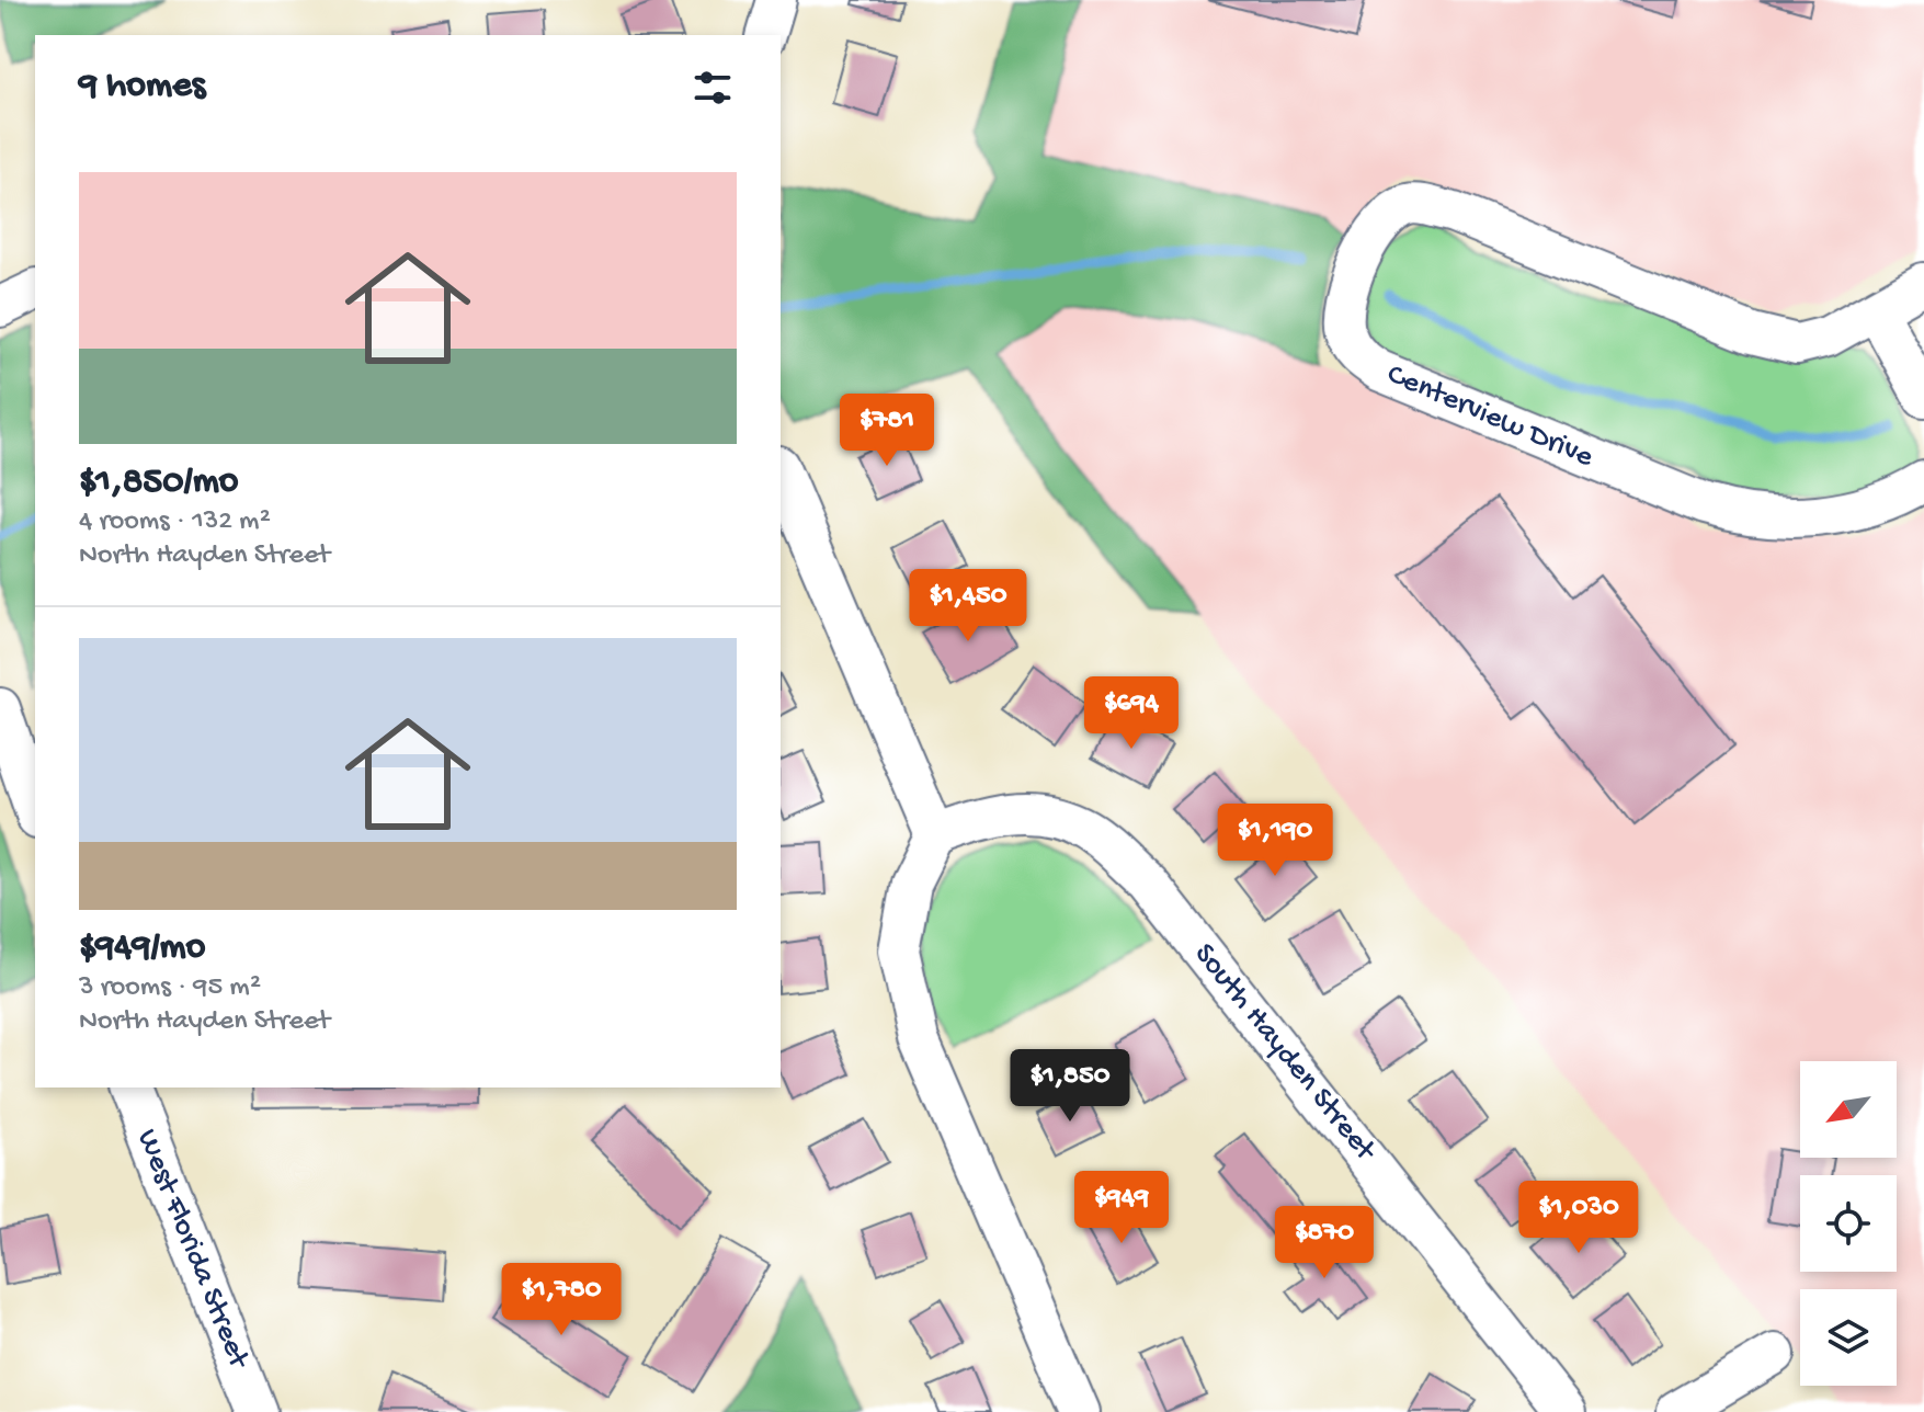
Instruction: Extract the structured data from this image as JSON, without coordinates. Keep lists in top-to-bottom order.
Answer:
{
  "streets": {
    "street": ["Centerview Drive", "South Hayden Street", "West Florida Street"]
  },
  "north": "bottom left",
  "page": {
    "heading": "9 homes",
    "list": [
      {
        "name": "$1,850/mo",
        "note": "4 rooms · 132 m² · North Hayden Street"
      },
      {
        "name": "$949/mo",
        "note": "3 rooms · 95 m² · North Hayden Street"
      }
    ],
    "price": [
      "$781",
      "$1,450",
      "$694",
      "$1,190",
      "$1,850",
      "$949",
      "$1,030",
      "$870",
      "$1,780"
    ]
  }
}
